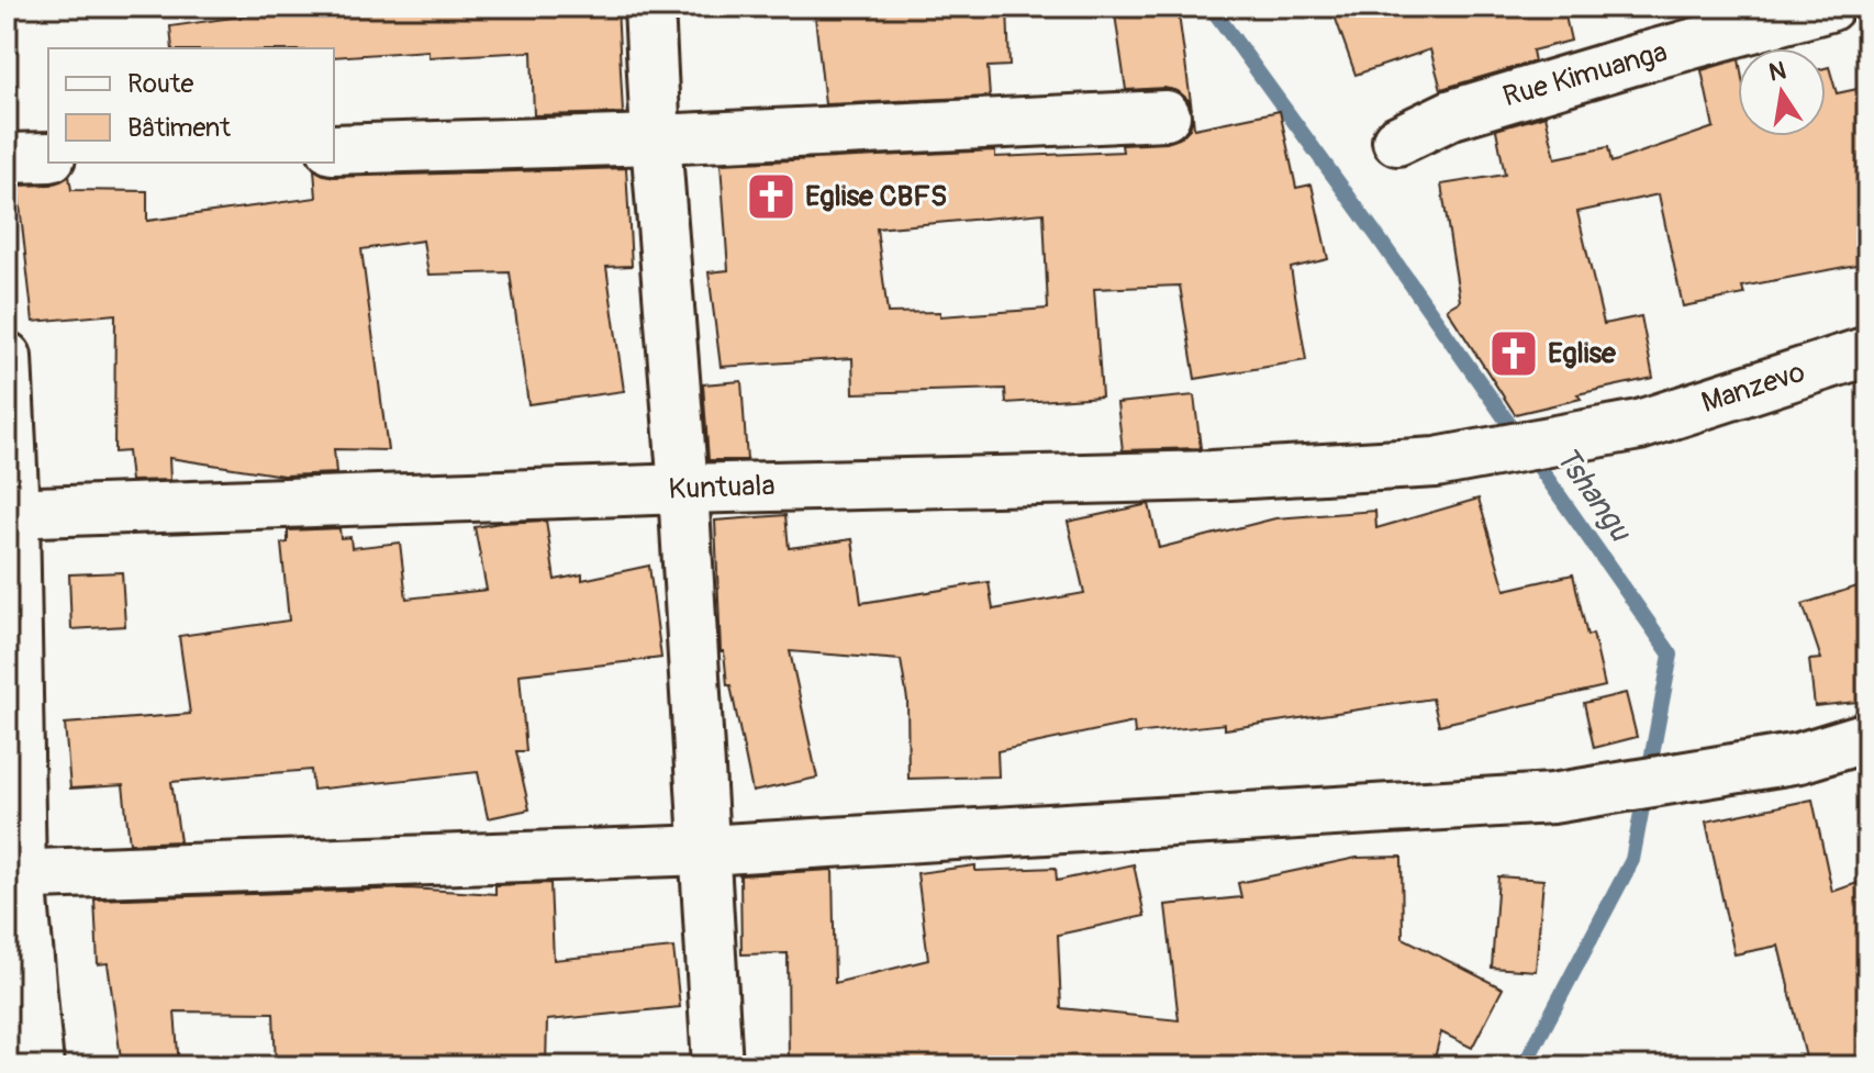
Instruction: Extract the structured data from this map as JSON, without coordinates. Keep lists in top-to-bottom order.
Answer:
{
  "streets": {
    "street": ["Rue Kimuanga", "Manzevo", "Kuntuala"]
  },
  "crossings": [
    ["Manzevo", "Kuntuala"]
  ],
  "water": ["Tshangu"],
  "places": {
    "church": ["Eglise CBFS", "Eglise"]
  },
  "legend": ["Route", "Bâtiment"],
  "north": "top"
}
